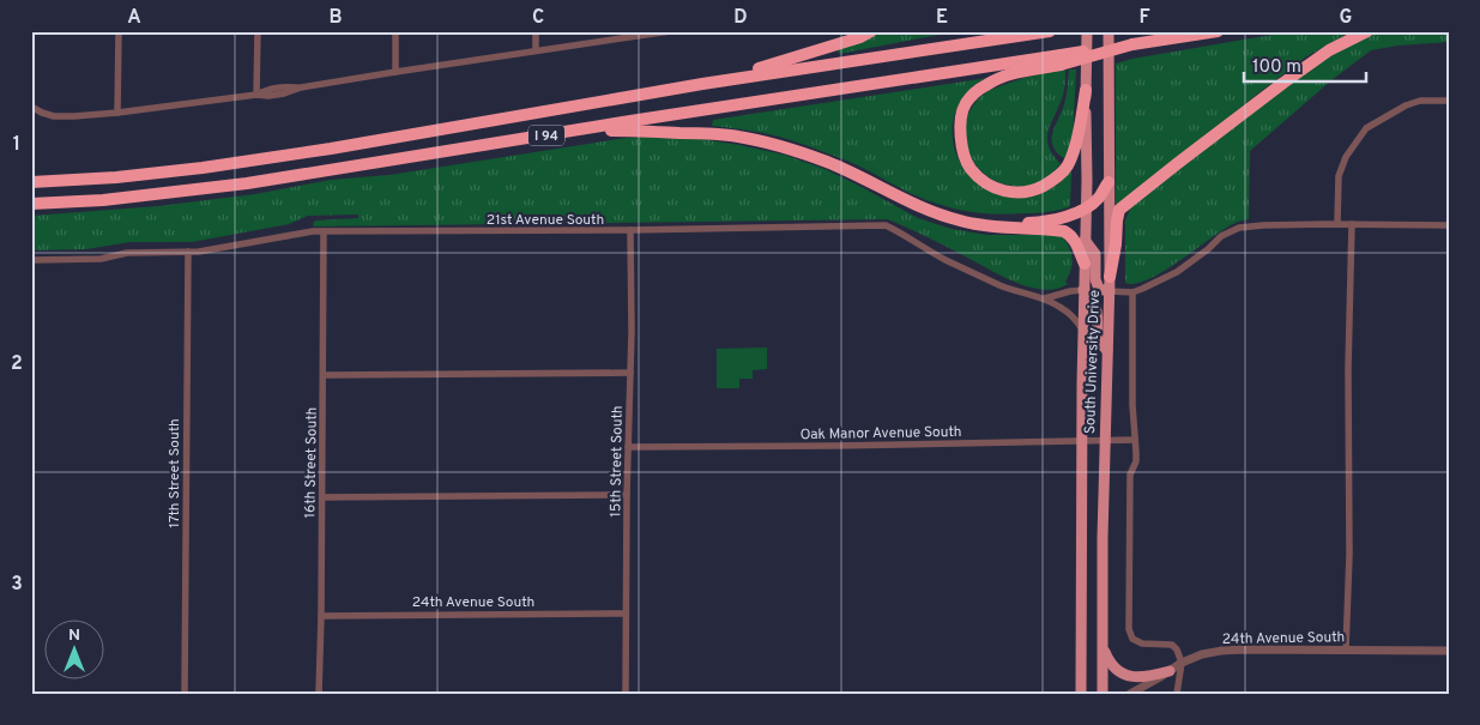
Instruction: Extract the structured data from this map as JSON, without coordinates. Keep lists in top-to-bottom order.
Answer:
{
  "streets": {
    "highway": ["I 94"],
    "main road": ["South University Drive"],
    "street": [
      "21st Avenue South",
      "Oak Manor Avenue South",
      "15th Street South",
      "16th Street South",
      "17th Street South",
      "24th Avenue South"
    ]
  },
  "crossings": [
    ["21st Avenue South", "South University Drive"],
    ["21st Avenue South", "15th Street South"],
    ["21st Avenue South", "16th Street South"],
    ["21st Avenue South", "17th Street South"],
    ["South University Drive", "Oak Manor Avenue South"],
    ["Oak Manor Avenue South", "15th Street South"],
    ["15th Street South", "24th Avenue South"],
    ["16th Street South", "24th Avenue South"]
  ],
  "scale_bar": "100 m",
  "north": "top",
  "grid": {
    "columns": [
      "A",
      "B",
      "C",
      "D",
      "E",
      "F",
      "G"
    ],
    "rows": ["1", "2", "3"]
  }
}
